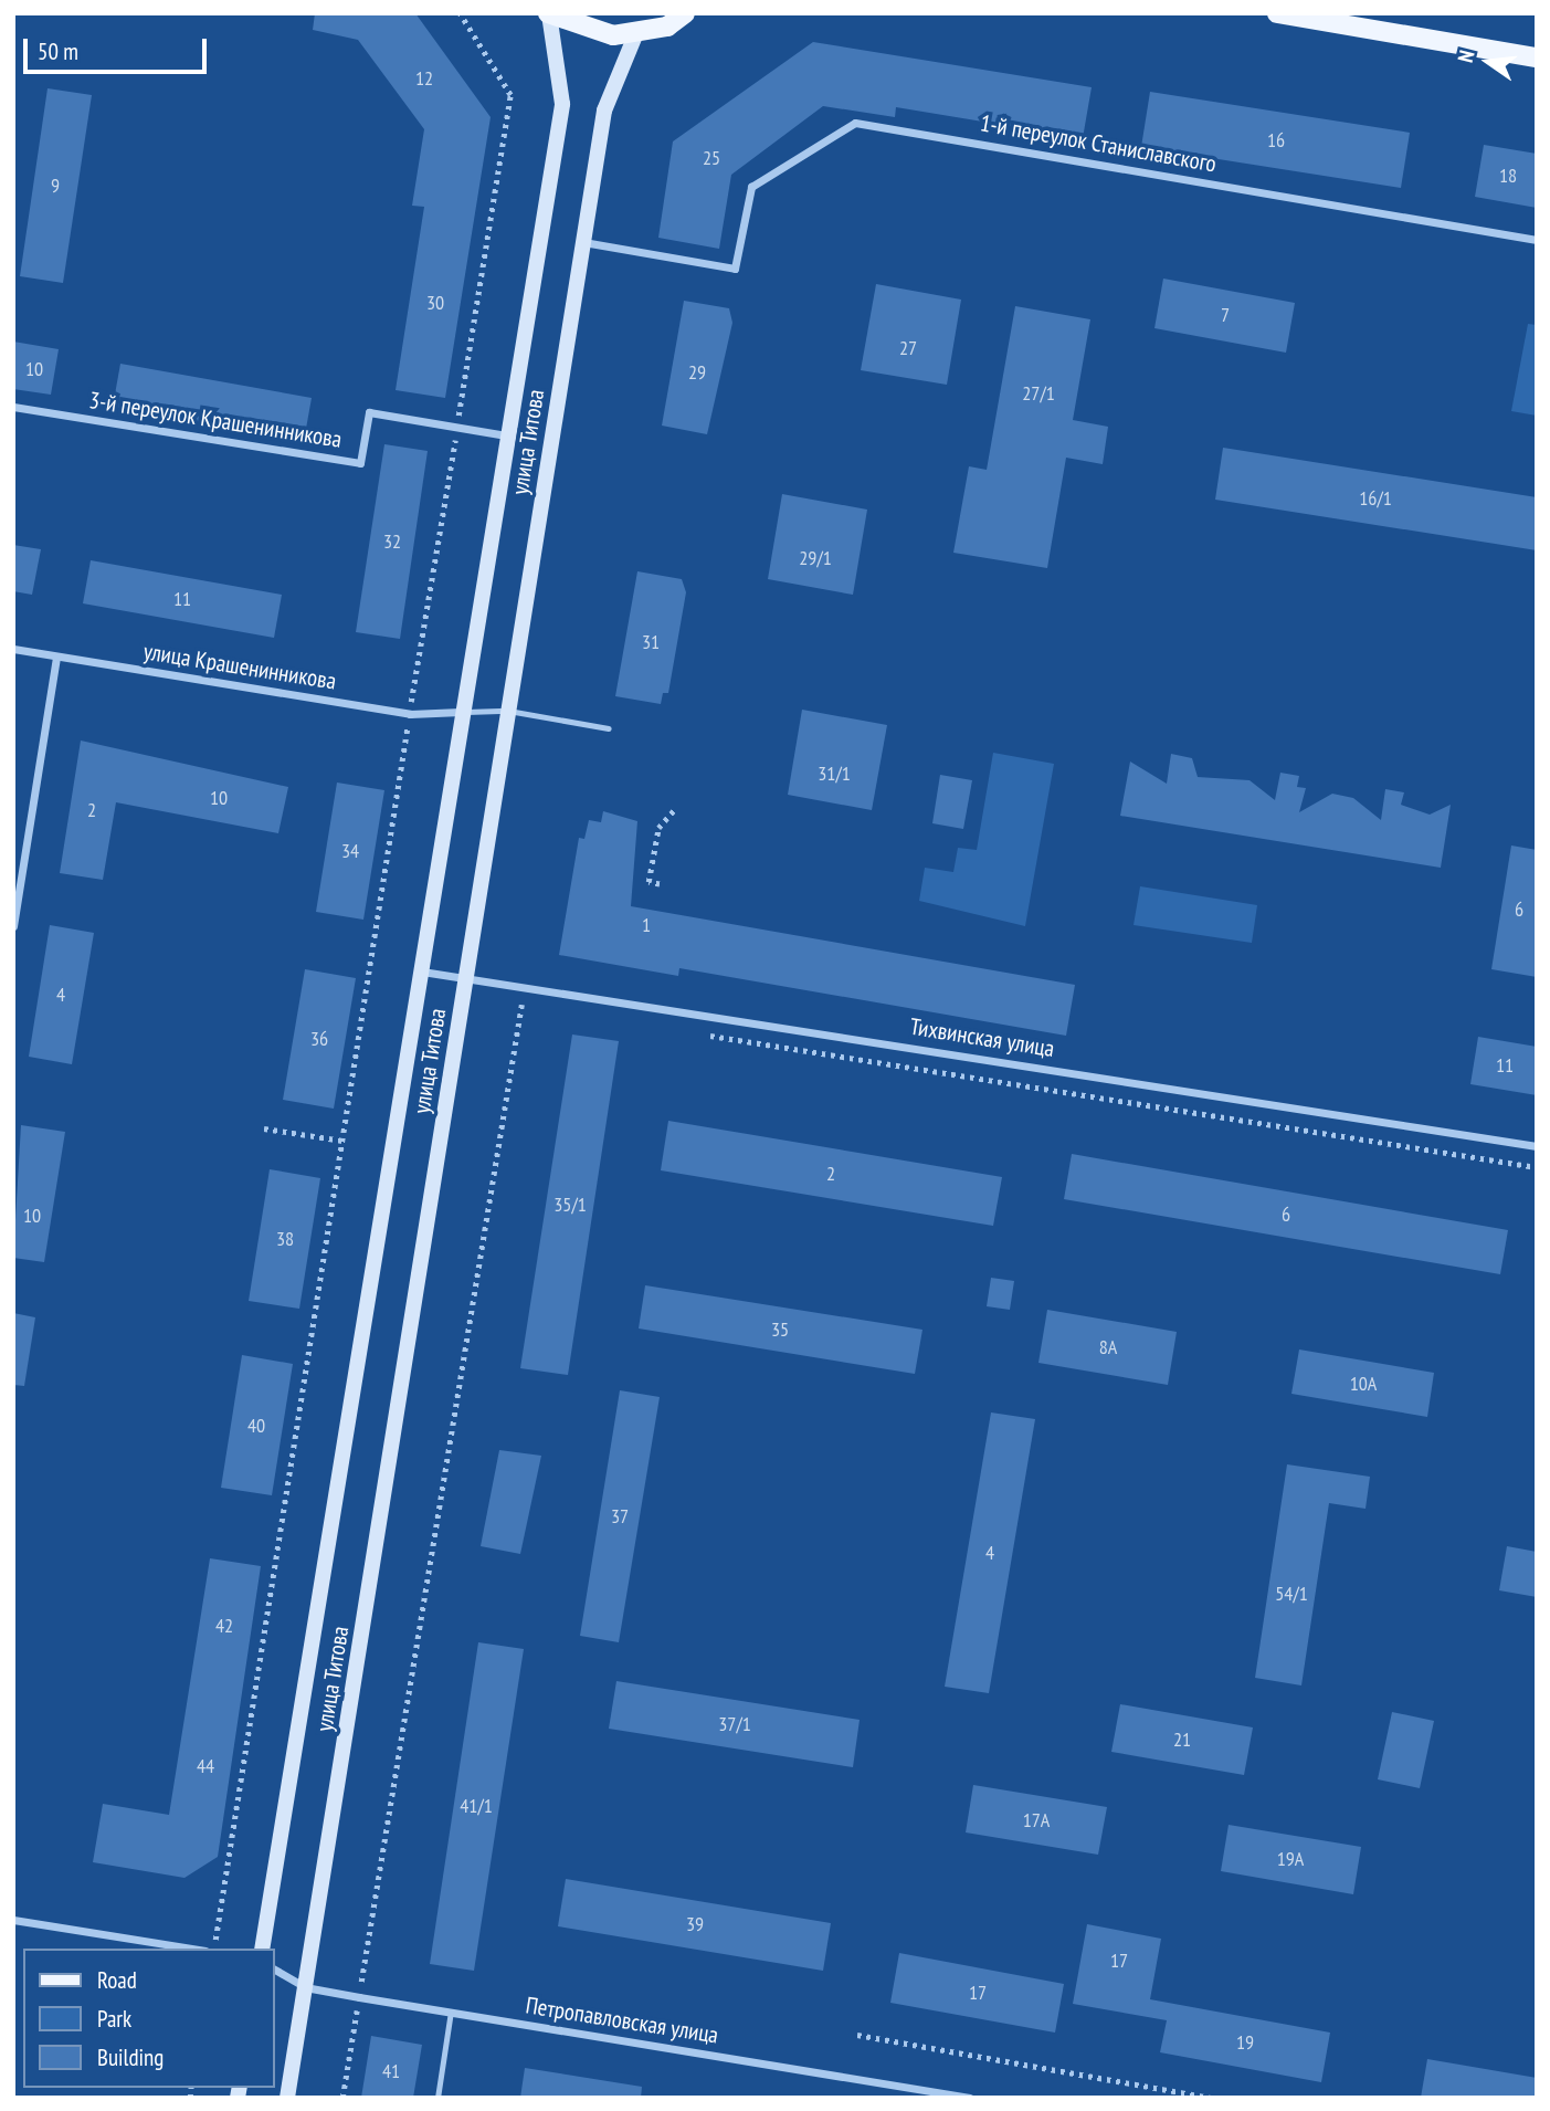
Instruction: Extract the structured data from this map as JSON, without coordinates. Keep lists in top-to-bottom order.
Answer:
{
  "streets": {
    "main road": ["улица Титова"],
    "street": [
      "1-й переулок Станиславского",
      "3-й переулок Крашенинникова",
      "улица Крашенинникова",
      "Тихвинская улица",
      "Петропавловская улица"
    ]
  },
  "crossings": [
    ["1-й переулок Станиславского", "улица Титова"],
    ["3-й переулок Крашенинникова", "улица Титова"],
    ["улица Титова", "улица Крашенинникова"],
    ["улица Титова", "Тихвинская улица"],
    ["улица Титова", "Петропавловская улица"]
  ],
  "house_numbers": [
    "12",
    "16",
    "25",
    "18",
    "9",
    "30",
    "7",
    "27",
    "10",
    "29",
    "27/1",
    "16/1",
    "32",
    "29/1",
    "11",
    "31",
    "31/1",
    "10",
    "2",
    "34",
    "6",
    "1",
    "4",
    "36",
    "11",
    "2",
    "35/1",
    "6",
    "10",
    "38",
    "35",
    "8А",
    "10А",
    "40",
    "37",
    "4",
    "54/1",
    "42",
    "37/1",
    "21",
    "44",
    "41/1",
    "17А",
    "19А",
    "39",
    "17",
    "17",
    "19",
    "41"
  ],
  "legend": ["Road", "Park", "Building"],
  "scale_bar": "50 m",
  "north": "left"
}
